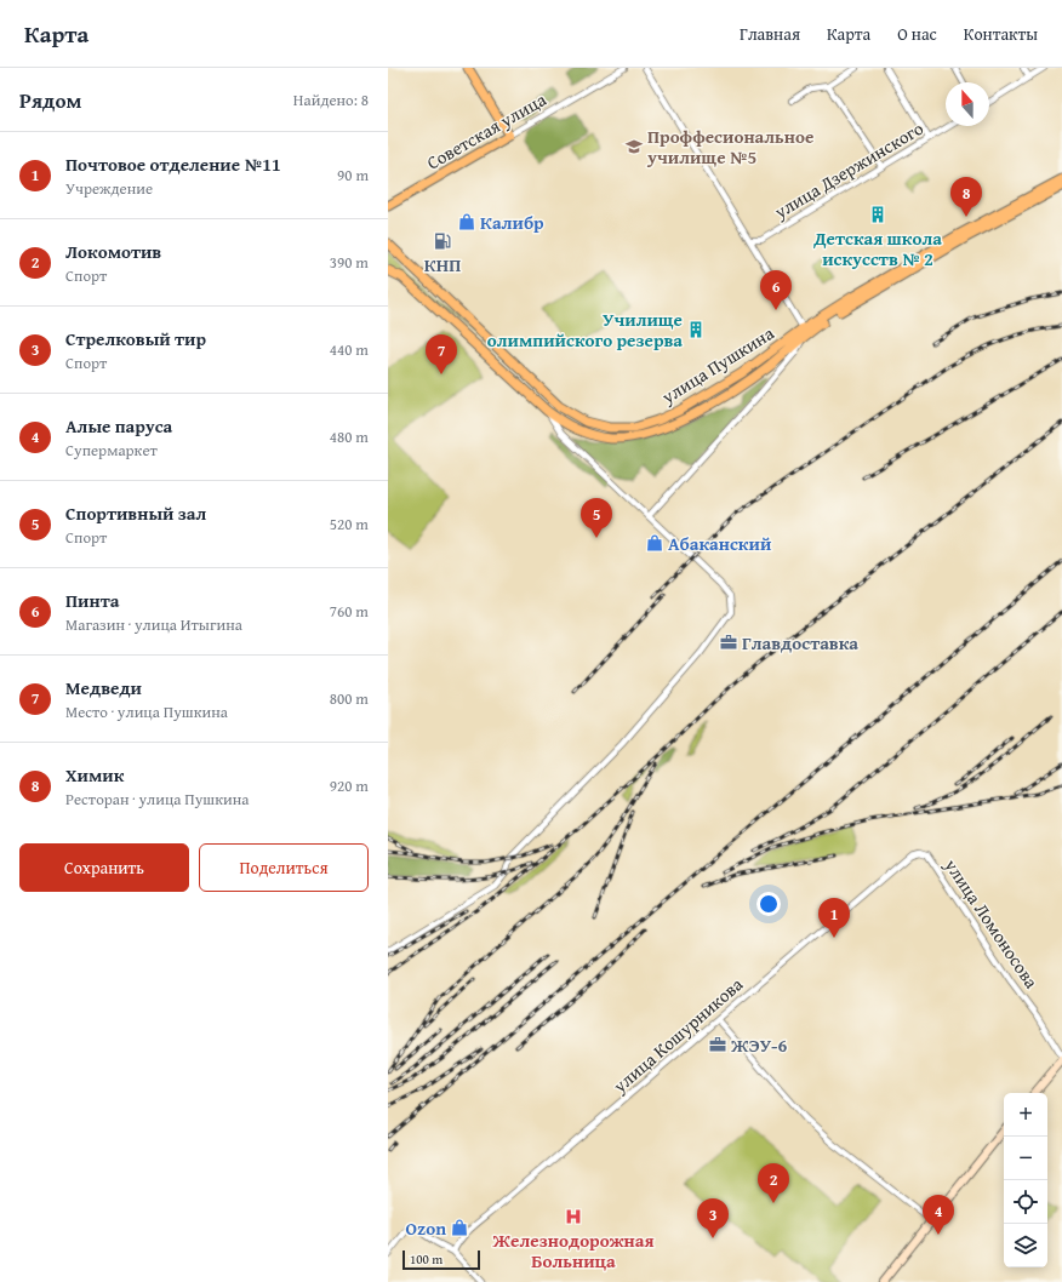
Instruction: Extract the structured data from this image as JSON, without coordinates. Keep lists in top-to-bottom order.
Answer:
{
  "streets": {
    "main road": ["Советская улица", "улица Пушкина"],
    "street": ["улица Дзержинского", "улица Ломоносова", "улица Кошурникова"]
  },
  "crossings": [
    ["улица Ломоносова", "улица Кошурникова"]
  ],
  "places": {
    "school or university": ["Проффесиональное училище №5"],
    "building": ["Детская школа искусств № 2", "Училище олимпийского резерва"],
    "shop": ["Калибр", "Абаканский", "Ozon"],
    "fuel station": ["КНП"],
    "office": ["Главдоставка", "ЖЭУ-6"],
    "hospital": ["Железнодорожная Больница"]
  },
  "scale_bar": "100 m",
  "north": "top",
  "page": {
    "header": "Карта",
    "nav": [
      "Главная",
      "Карта",
      "О нас",
      "Контакты"
    ],
    "heading": ["Рядом", "Найдено: 8"],
    "list": [
      {
        "mark": "1",
        "name": "Почтовое отделение №11",
        "note": "Учреждение",
        "value": "90 m"
      },
      {
        "mark": "2",
        "name": "Локомотив",
        "note": "Спорт",
        "value": "390 m"
      },
      {
        "mark": "3",
        "name": "Стрелковый тир",
        "note": "Спорт",
        "value": "440 m"
      },
      {
        "mark": "4",
        "name": "Алые паруса",
        "note": "Супермаркет",
        "value": "480 m"
      },
      {
        "mark": "5",
        "name": "Спортивный зал",
        "note": "Спорт",
        "value": "520 m"
      },
      {
        "mark": "6",
        "name": "Пинта",
        "note": "Магазин · улица Итыгина",
        "value": "760 m"
      },
      {
        "mark": "7",
        "name": "Медведи",
        "note": "Место · улица Пушкина",
        "value": "800 m"
      },
      {
        "mark": "8",
        "name": "Химик",
        "note": "Ресторан · улица Пушкина",
        "value": "920 m"
      }
    ],
    "pins": [
      "8",
      "6",
      "7",
      "5",
      "1",
      "2",
      "4",
      "3"
    ],
    "buttons": ["Сохранить", "Поделиться"],
    "map_buttons": ["+", "−"],
    "scale": "100 m"
  }
}
